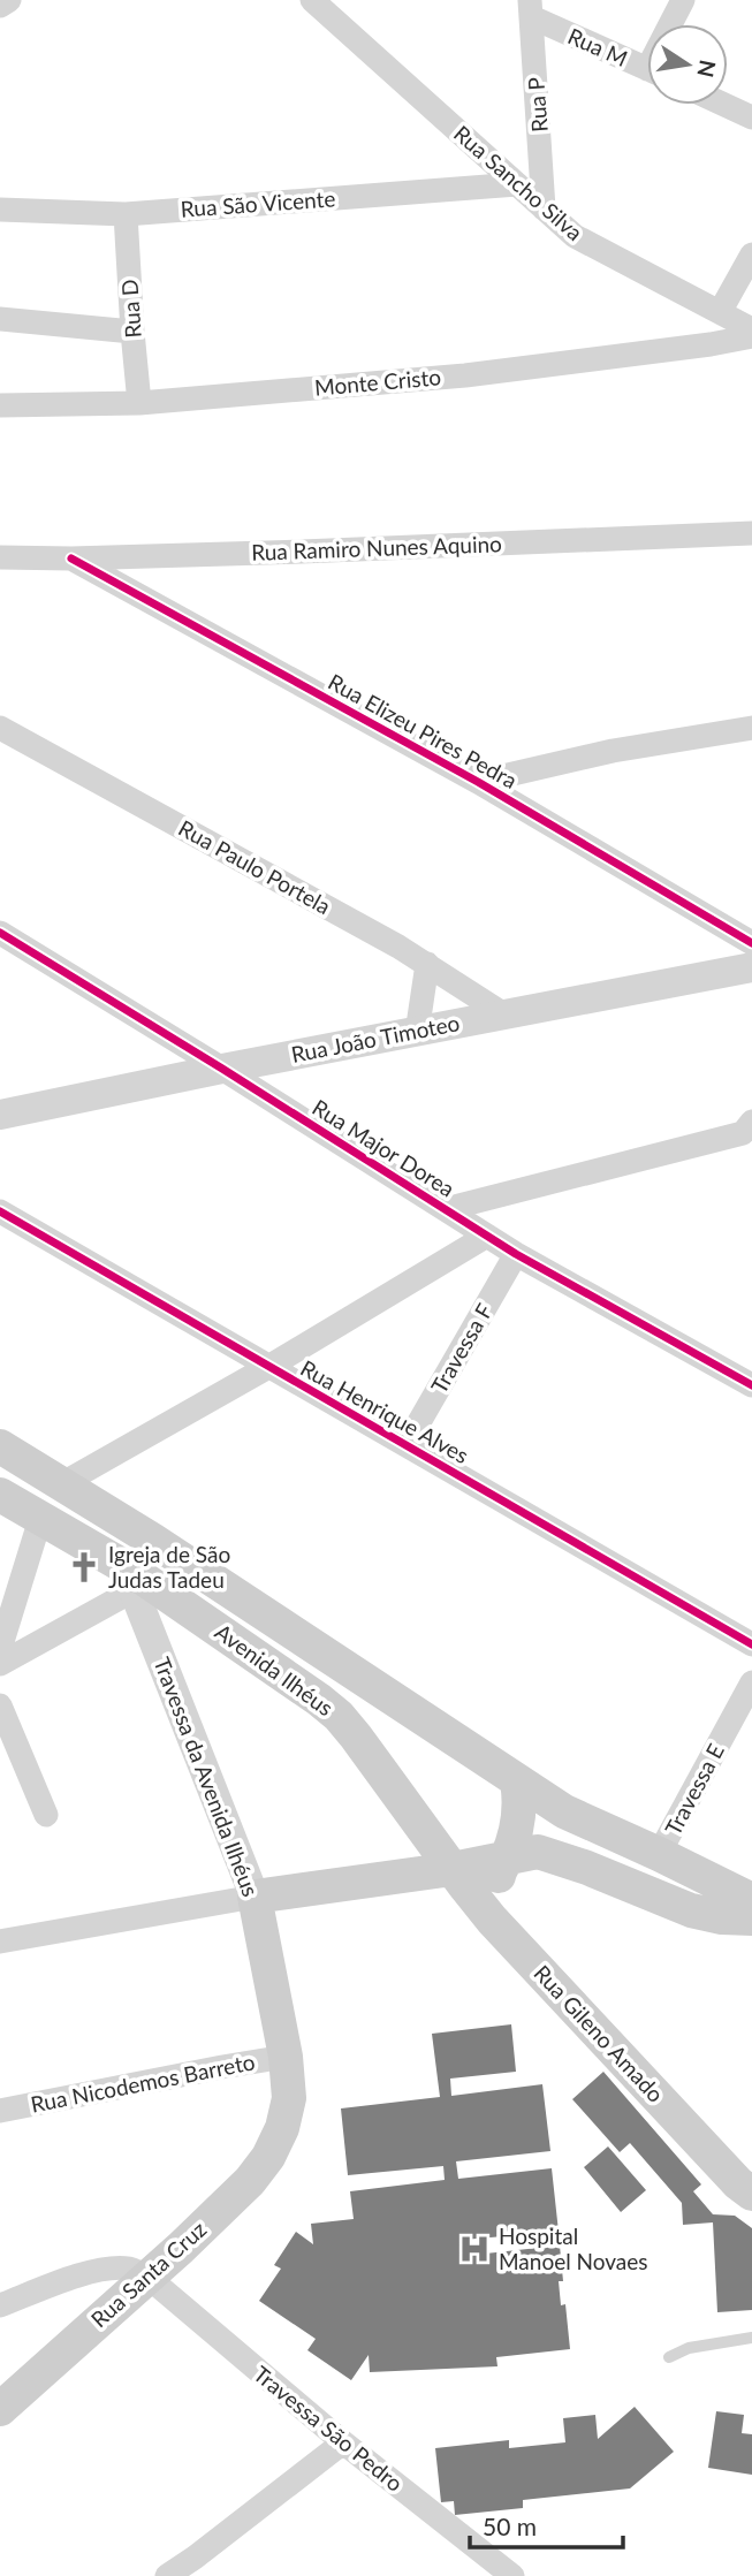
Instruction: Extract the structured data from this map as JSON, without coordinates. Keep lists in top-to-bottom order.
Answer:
{
  "streets": {
    "main road": [
      "Avenida Ilhéus",
      "Travessa da Avenida Ilhéus",
      "Rua Gileno Amado",
      "Rua Santa Cruz"
    ],
    "street": [
      "Rua M",
      "Rua P",
      "Rua Sancho Silva",
      "Rua São Vicente",
      "Rua D",
      "Monte Cristo",
      "Rua Ramiro Nunes Aquino",
      "Rua Elizeu Pires Pedra",
      "Rua Paulo Portela",
      "Rua João Timoteo",
      "Rua Major Dorea",
      "Travessa F",
      "Rua Henrique Alves",
      "Travessa E",
      "Rua Nicodemos Barreto",
      "Travessa São Pedro"
    ]
  },
  "crossings": [
    ["Rua M", "Rua P"],
    ["Rua P", "Rua Sancho Silva"],
    ["Rua Sancho Silva", "Rua São Vicente"],
    ["Rua São Vicente", "Rua D"],
    ["Rua D", "Monte Cristo"],
    ["Rua Ramiro Nunes Aquino", "Rua Elizeu Pires Pedra"],
    ["Rua Paulo Portela", "Rua João Timoteo"],
    ["Rua João Timoteo", "Rua Major Dorea"],
    ["Rua Major Dorea", "Travessa F"],
    ["Travessa F", "Rua Henrique Alves"],
    ["Avenida Ilhéus", "Travessa da Avenida Ilhéus"],
    ["Avenida Ilhéus", "Travessa E"],
    ["Avenida Ilhéus", "Rua Gileno Amado"],
    ["Travessa da Avenida Ilhéus", "Rua Nicodemos Barreto"],
    ["Travessa da Avenida Ilhéus", "Rua Santa Cruz"],
    ["Rua Santa Cruz", "Travessa São Pedro"]
  ],
  "places": {
    "church": ["Igreja de São Judas Tadeu"],
    "hospital": ["Hospital Manoel Novaes"]
  },
  "scale_bar": "50 m",
  "north": "right"
}
